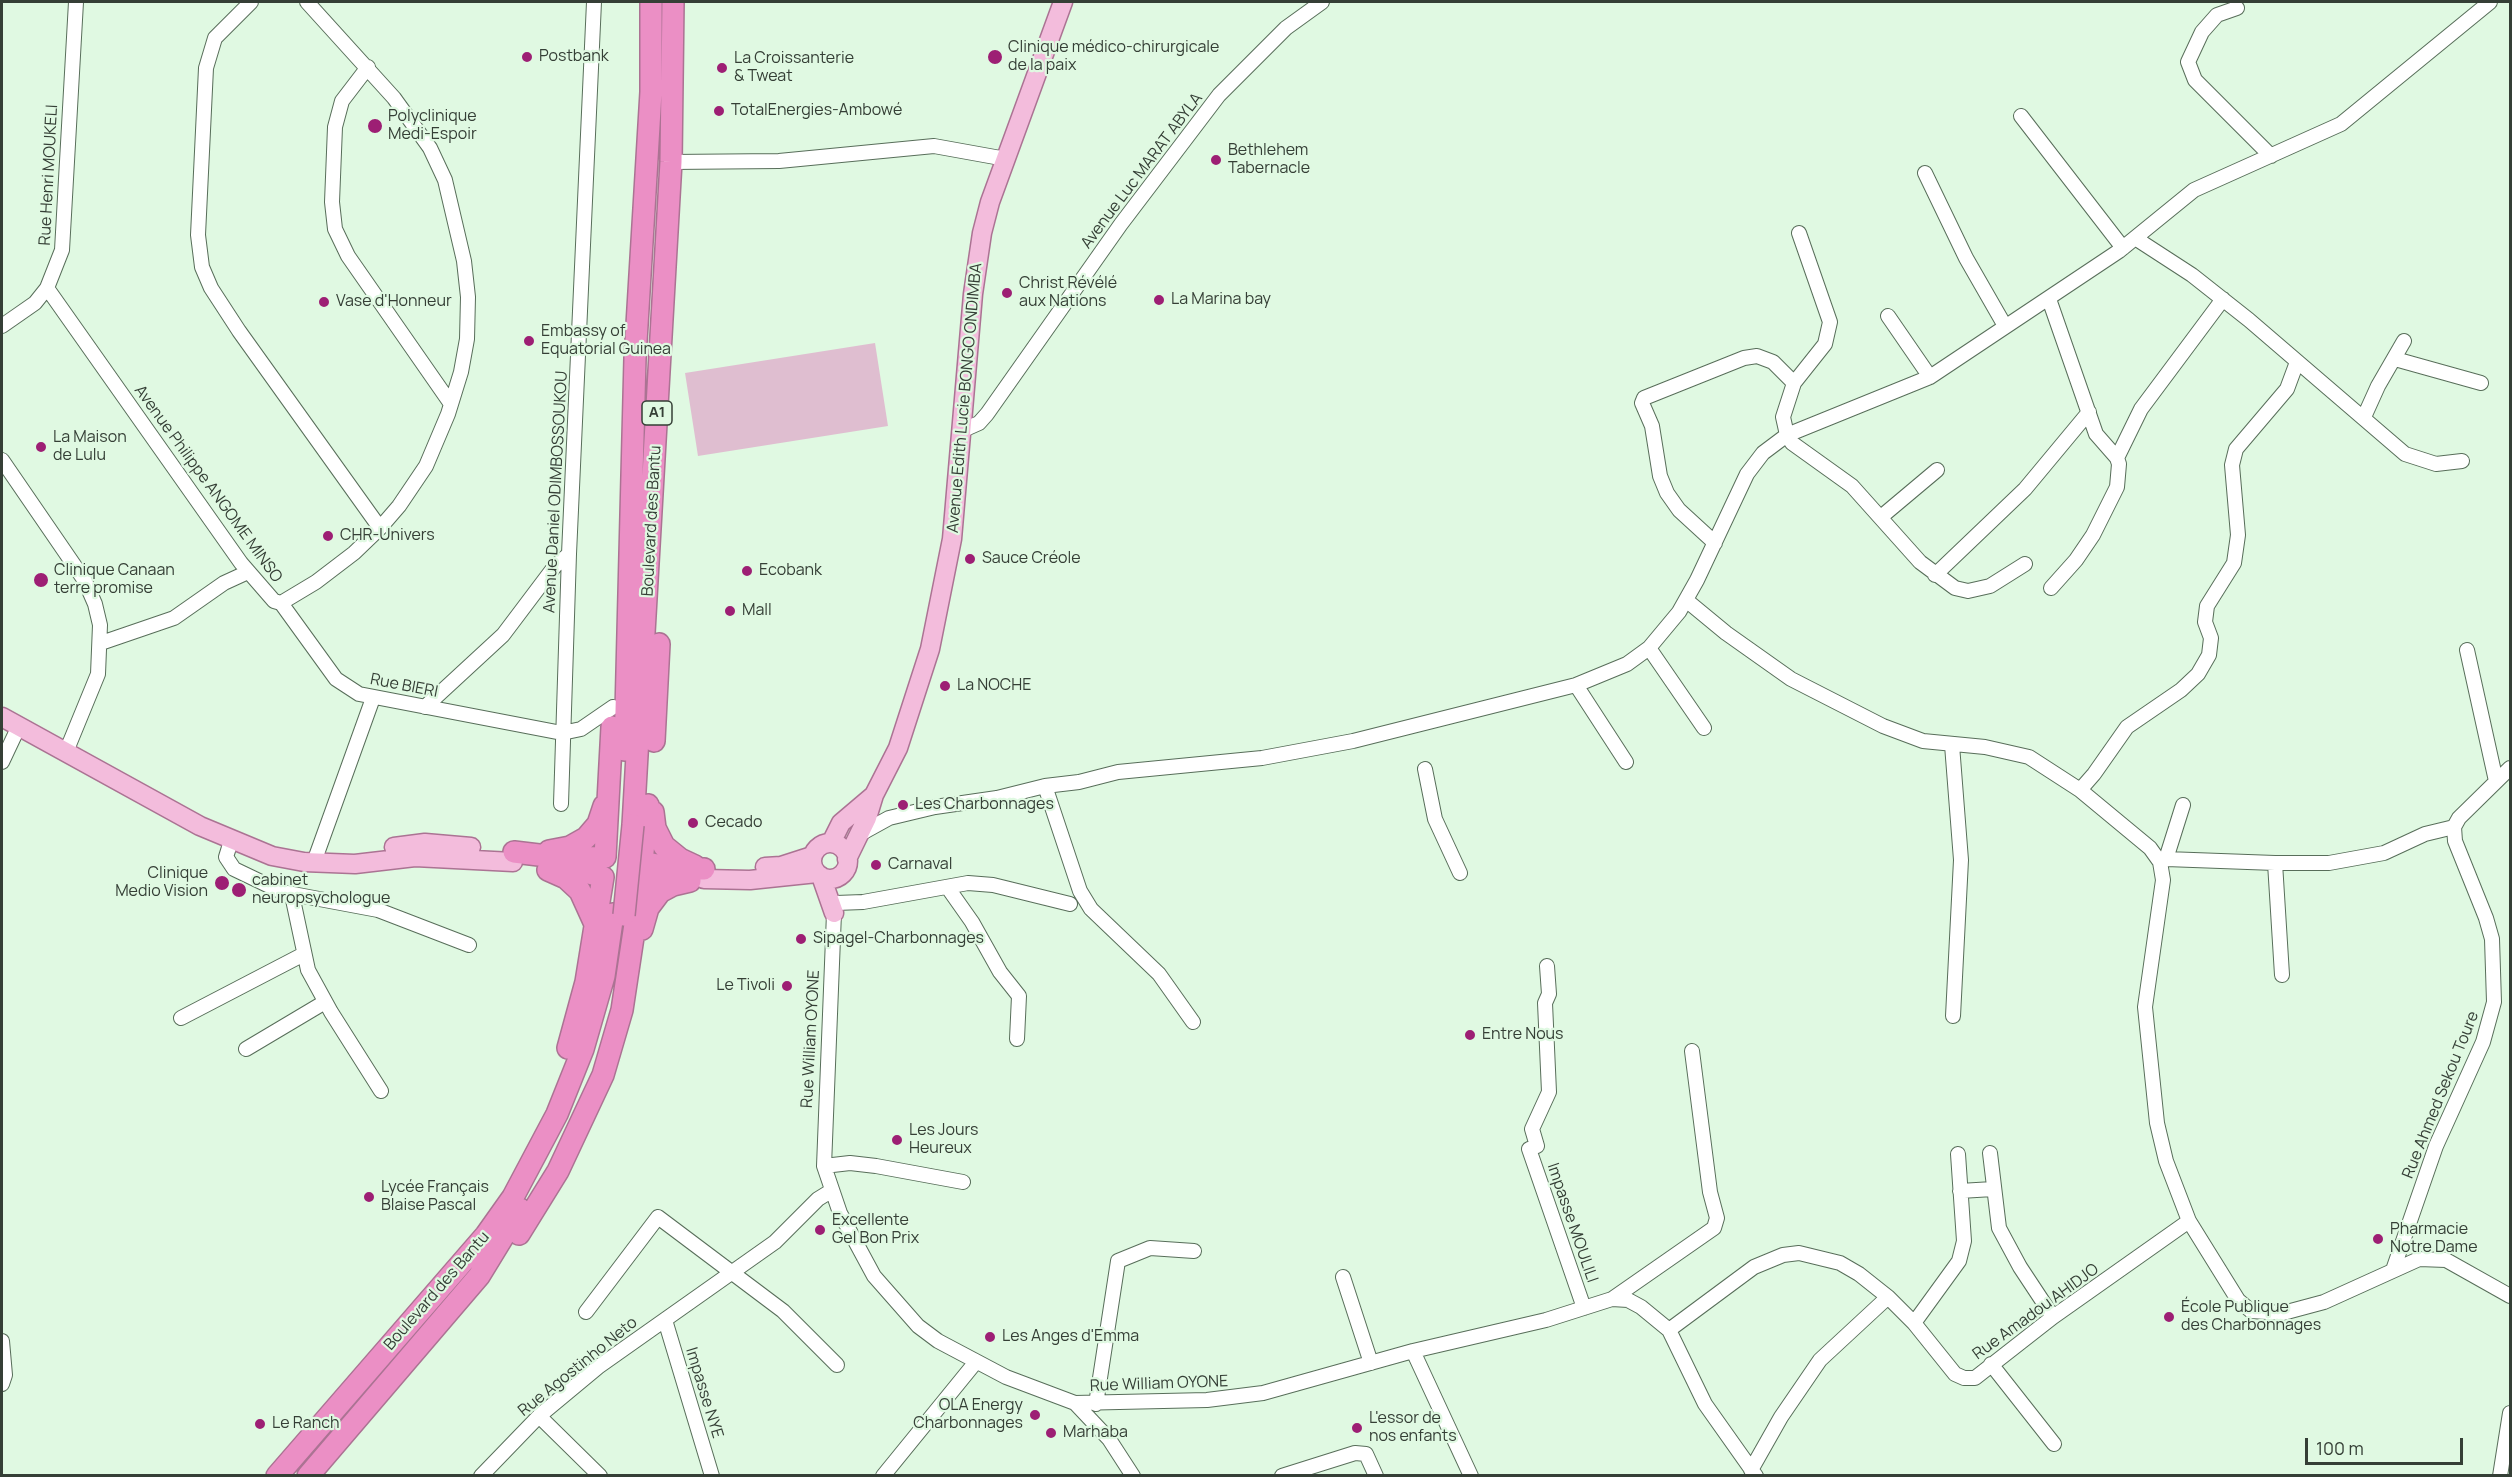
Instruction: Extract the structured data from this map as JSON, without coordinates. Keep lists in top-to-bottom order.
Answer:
{
  "streets": {
    "highway": ["A1", "Boulevard des Bantu"],
    "main road": ["Avenue Edith Lucie BONGO ONDIMBA"],
    "street": [
      "Avenue Luc MARAT ABYLA",
      "Rue Henri MOUKELI",
      "Avenue Philippe ANGOME MINSO",
      "Avenue Daniel ODIMBOSSOUKOU",
      "Rue BIERI",
      "Rue William OYONE",
      "Rue Ahmed Sekou Toure",
      "Impasse MOULILI",
      "Rue Amadou AHIDJO",
      "Rue Agostinho Neto",
      "Impasse NYE"
    ]
  },
  "crossings": [
    ["Avenue Luc MARAT ABYLA", "Avenue Edith Lucie BONGO ONDIMBA"],
    ["Rue Henri MOUKELI", "Avenue Philippe ANGOME MINSO"],
    ["Avenue Edith Lucie BONGO ONDIMBA", "Rue William OYONE"],
    ["Avenue Philippe ANGOME MINSO", "Rue BIERI"],
    ["Avenue Daniel ODIMBOSSOUKOU", "Rue BIERI"],
    ["Rue William OYONE", "Impasse MOULILI"],
    ["Rue William OYONE", "Rue Agostinho Neto"],
    ["Rue Agostinho Neto", "Impasse NYE"]
  ],
  "places": [
    "Postbank",
    "Clinique médico-chirurgicale de la paix",
    "La Croissanterie & Tweat",
    "TotalEnergies-Ambowé",
    "Polyclinique Medi-Espoir",
    "Bethlehem Tabernacle",
    "Christ Révélé aux Nations",
    "La Marina bay",
    "Vase d'Honneur",
    "Embassy of Equatorial Guinea",
    "La Maison de Lulu",
    "CHR-Univers",
    "Sauce Créole",
    "Ecobank",
    "Clinique Canaan terre promise",
    "Mall",
    "La NOCHE",
    "Les Charbonnages",
    "Cecado",
    "Carnaval",
    "Clinique Medio Vision",
    "cabinet neuropsychologue",
    "Sipagel-Charbonnages",
    "Le Tivoli",
    "Entre Nous",
    "Les Jours Heureux",
    "Lycée Français Blaise Pascal",
    "Excellente Gel Bon Prix",
    "Pharmacie Notre Dame",
    "École Publique des Charbonnages",
    "Les Anges d'Emma",
    "OLA Energy Charbonnages",
    "Le Ranch",
    "L'essor de nos enfants",
    "Marhaba"
  ],
  "scale_bar": "100 m"
}
